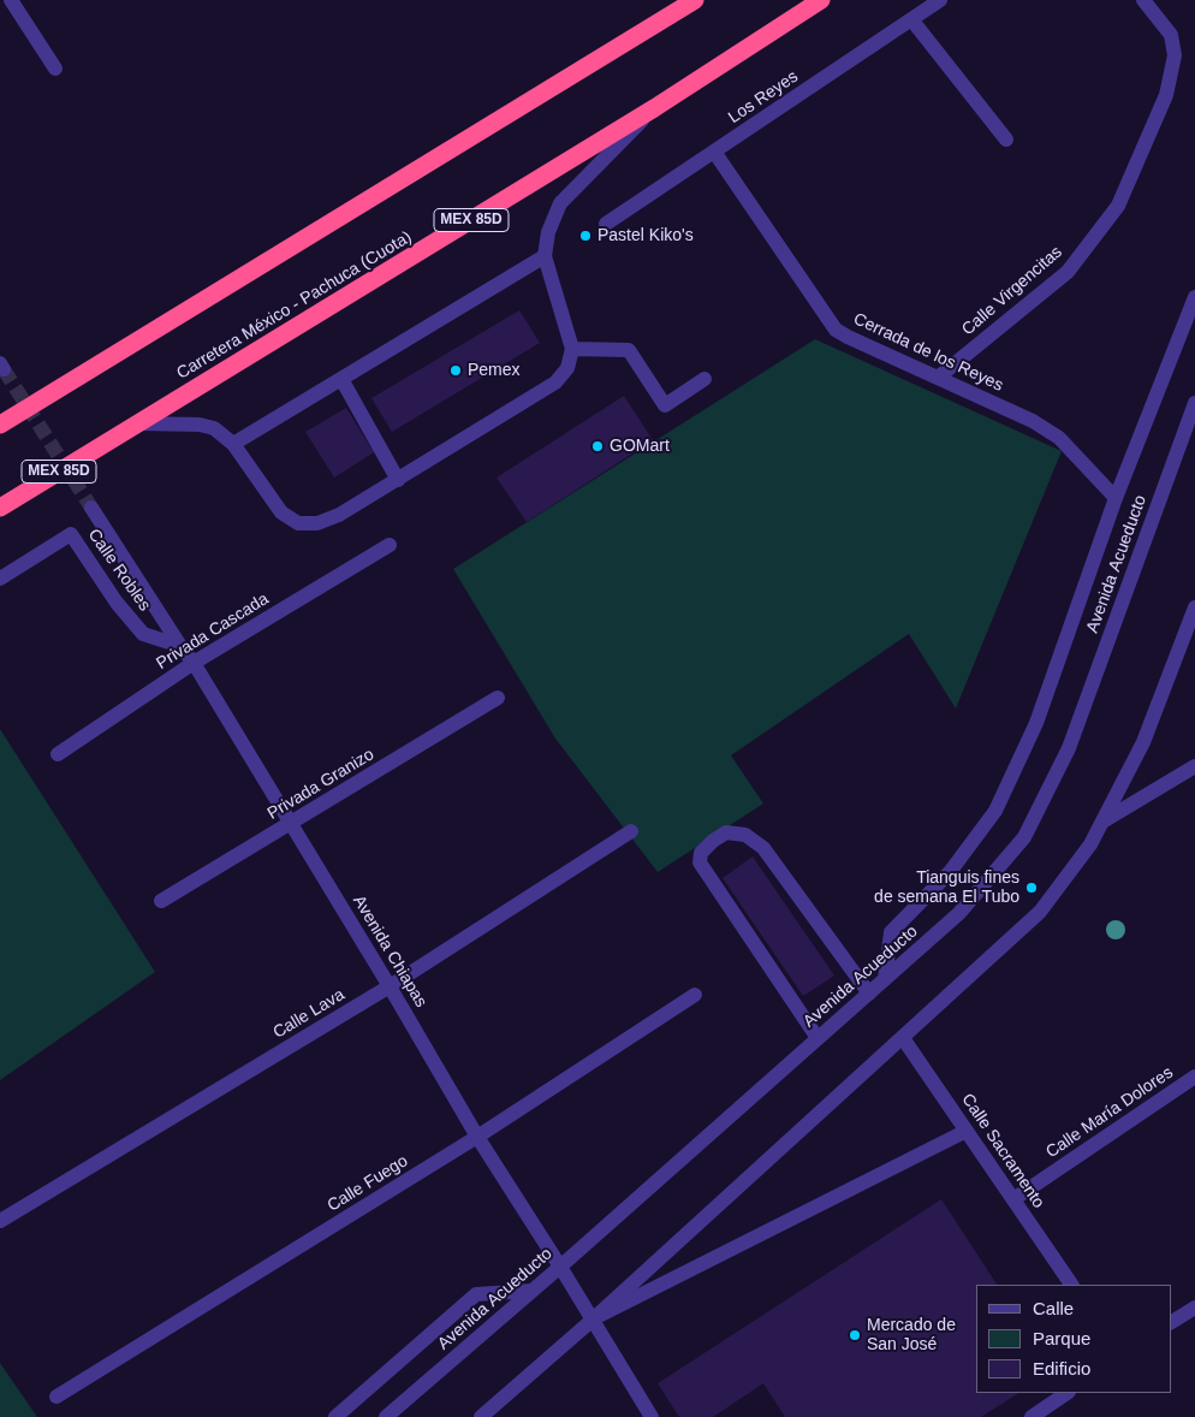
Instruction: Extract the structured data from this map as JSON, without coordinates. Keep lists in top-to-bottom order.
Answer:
{
  "streets": {
    "highway": ["MEX 85D", "Carretera México - Pachuca (Cuota)"],
    "street": [
      "Los Reyes",
      "Calle Virgencitas",
      "Cerrada de los Reyes",
      "Avenida Acueducto",
      "Calle Robles",
      "Privada Cascada",
      "Privada Granizo",
      "Avenida Chiapas",
      "Calle Lava",
      "Calle María Dolores",
      "Calle Sacramento",
      "Calle Fuego"
    ]
  },
  "crossings": [
    ["Los Reyes", "Cerrada de los Reyes"],
    ["Calle Virgencitas", "Cerrada de los Reyes"],
    ["Avenida Acueducto", "Avenida Chiapas"],
    ["Calle Robles", "Avenida Chiapas"],
    ["Privada Cascada", "Avenida Chiapas"],
    ["Privada Granizo", "Avenida Chiapas"],
    ["Avenida Chiapas", "Calle Lava"],
    ["Avenida Chiapas", "Calle Fuego"],
    ["Calle María Dolores", "Calle Sacramento"]
  ],
  "places": [
    "Pastel Kiko's",
    "Pemex",
    "GOMart",
    "Tianguis fines de semana El Tubo",
    "Mercado de San José"
  ],
  "legend": ["Calle", "Parque", "Edificio"]
}
